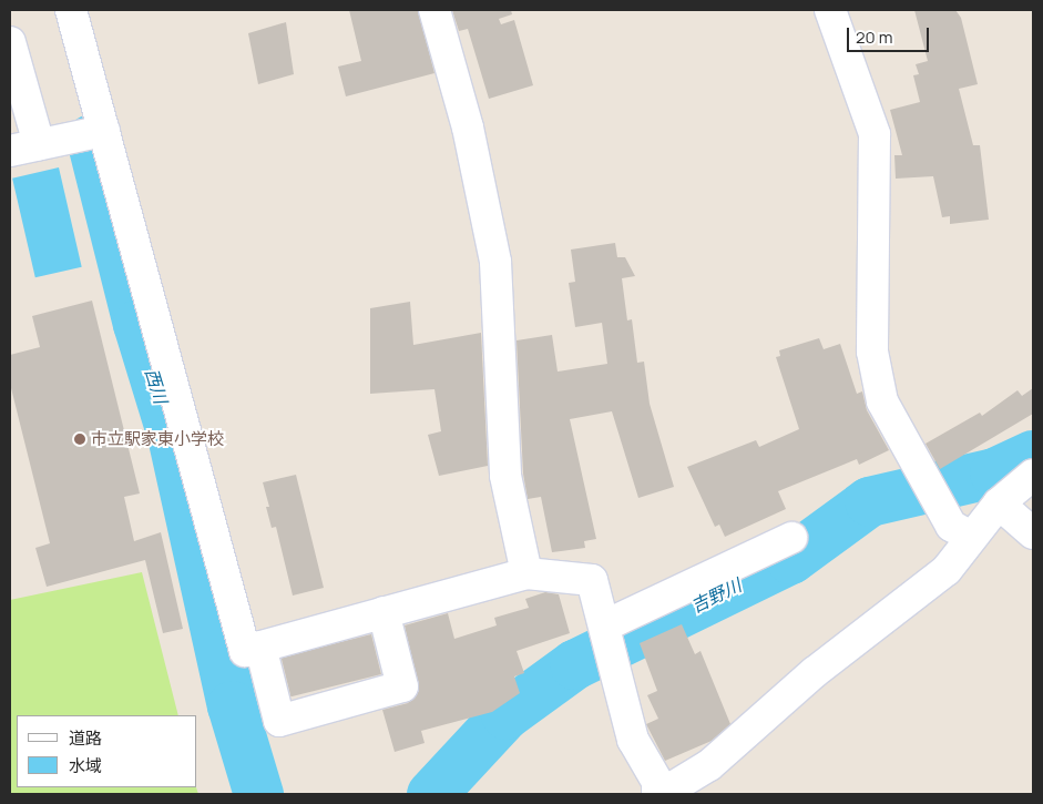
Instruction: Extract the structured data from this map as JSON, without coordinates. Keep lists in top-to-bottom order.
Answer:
{
  "water": ["西川", "吉野川"],
  "places": ["市立駅家東小学校"],
  "legend": ["道路", "水域"],
  "scale_bar": "20 m"
}
